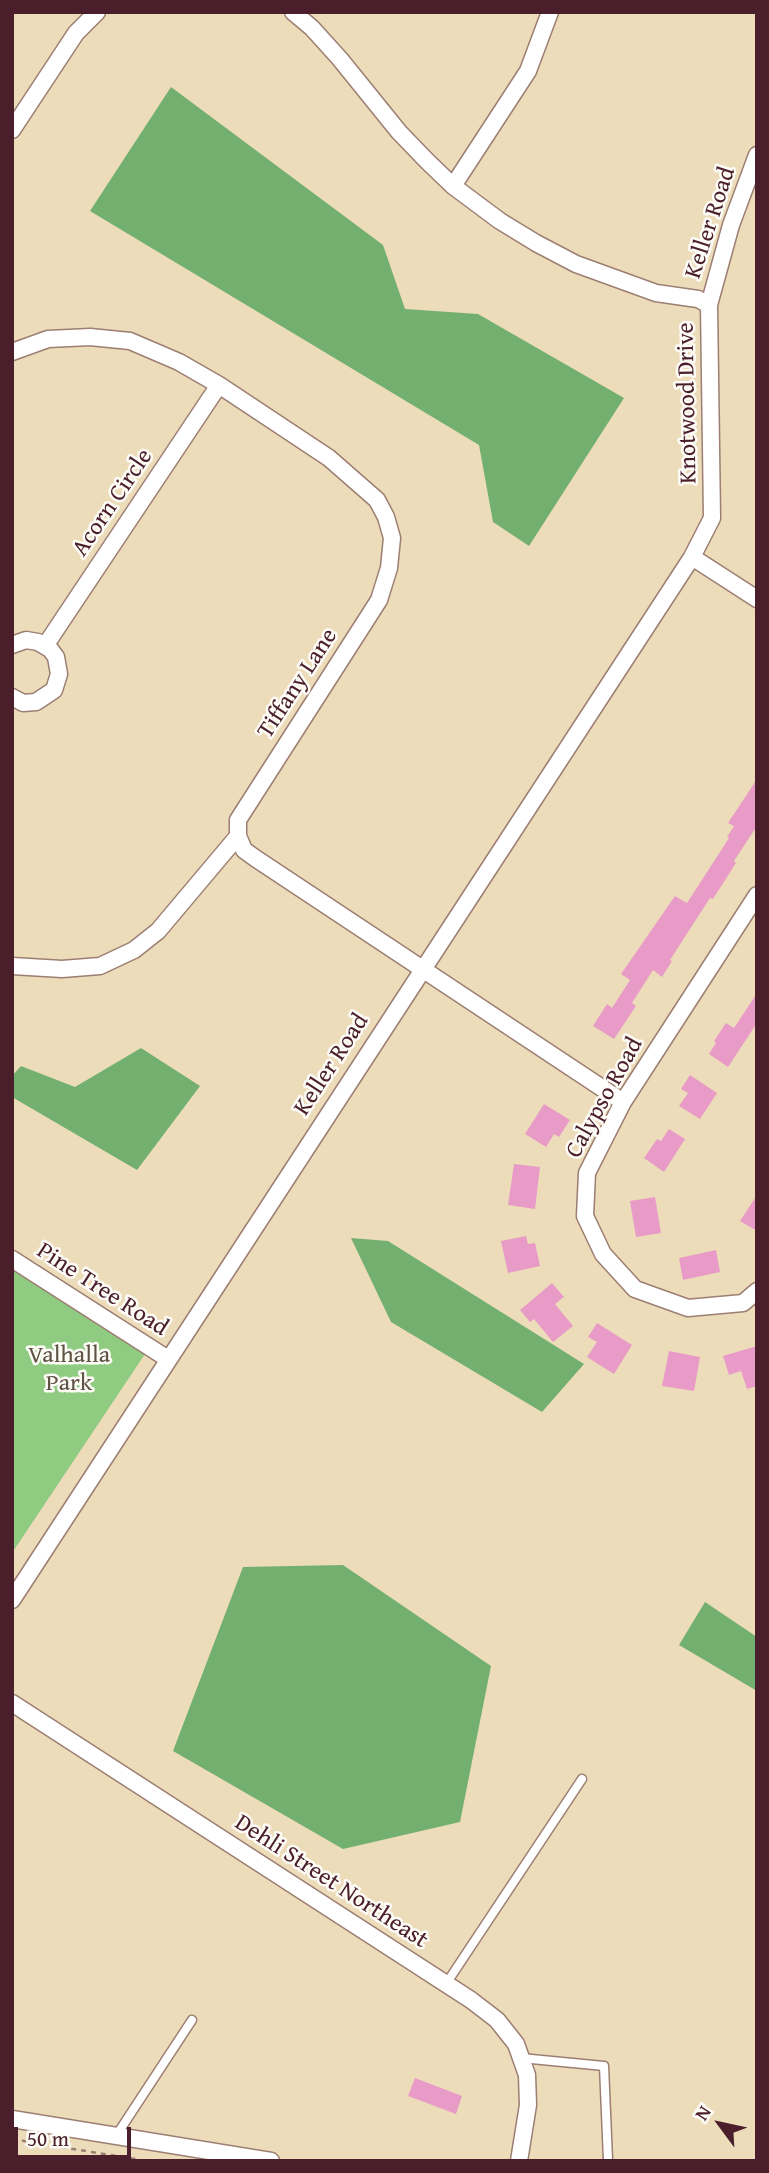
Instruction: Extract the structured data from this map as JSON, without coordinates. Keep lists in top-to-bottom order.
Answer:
{
  "streets": {
    "street": [
      "Keller Road",
      "Knotwood Drive",
      "Acorn Circle",
      "Tiffany Lane",
      "Calypso Road",
      "Pine Tree Road",
      "Dehli Street Northeast"
    ]
  },
  "crossings": [
    ["Keller Road", "Knotwood Drive"],
    ["Keller Road", "Pine Tree Road"],
    ["Acorn Circle", "Tiffany Lane"]
  ],
  "parks": ["Valhalla Park"],
  "scale_bar": "50 m",
  "north": "top left"
}
